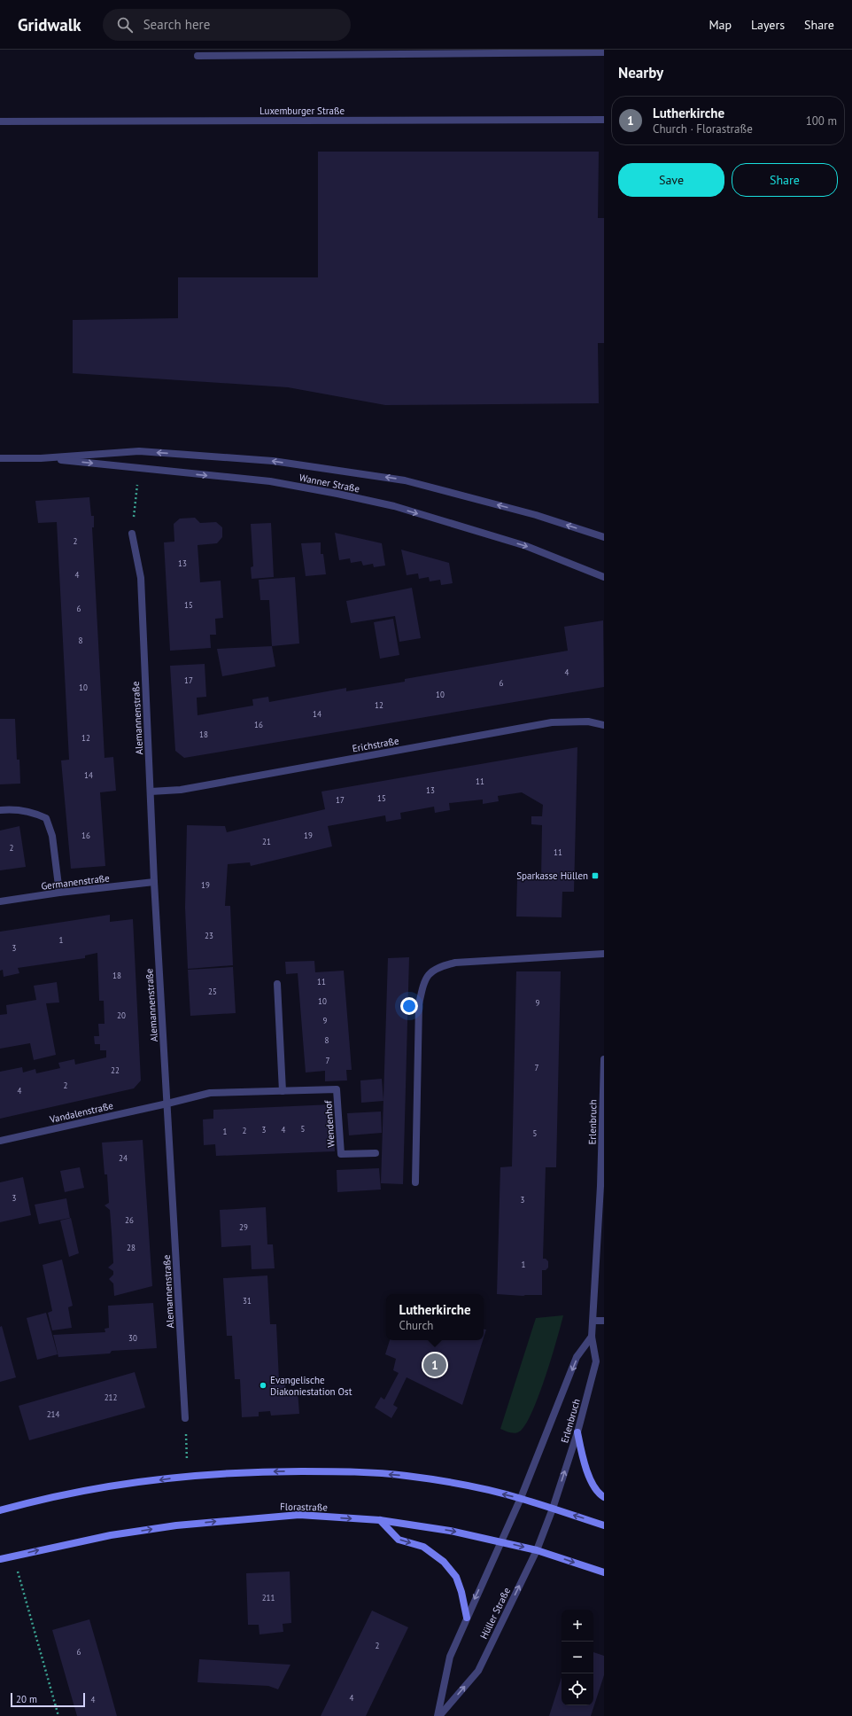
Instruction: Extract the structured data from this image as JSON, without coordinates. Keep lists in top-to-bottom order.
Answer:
{
  "streets": {
    "main road": ["Florastraße"],
    "street": [
      "Luxemburger Straße",
      "Wanner Straße",
      "Alemannenstraße",
      "Erichstraße",
      "Germanenstraße",
      "Vandalenstraße",
      "Erlenbruch",
      "Wendenhof",
      "Hüller Straße"
    ]
  },
  "crossings": [
    ["Alemannenstraße", "Erichstraße"],
    ["Alemannenstraße", "Germanenstraße"],
    ["Alemannenstraße", "Vandalenstraße"],
    ["Alemannenstraße", "Wendenhof"],
    ["Vandalenstraße", "Wendenhof"],
    ["Erlenbruch", "Hüller Straße"],
    ["Florastraße", "Hüller Straße"]
  ],
  "places": {
    "transit": ["Sparkasse Hüllen"],
    "other": ["Evangelische Diakoniestation Ost"]
  },
  "house_numbers": [
    "2",
    "13",
    "4",
    "15",
    "6",
    "8",
    "4",
    "17",
    "6",
    "10",
    "10",
    "12",
    "14",
    "16",
    "18",
    "12",
    "14",
    "11",
    "13",
    "15",
    "17",
    "16",
    "19",
    "21",
    "2",
    "11",
    "19",
    "23",
    "1",
    "3",
    "18",
    "11",
    "25",
    "10",
    "9",
    "20",
    "9",
    "8",
    "7",
    "7",
    "22",
    "2",
    "4",
    "5",
    "3",
    "4",
    "2",
    "1",
    "5",
    "24",
    "3",
    "3",
    "26",
    "29",
    "28",
    "1",
    "31",
    "30",
    "212",
    "214",
    "211",
    "2",
    "6",
    "4",
    "4"
  ],
  "scale_bar": "20 m",
  "page": {
    "header": "Gridwalk",
    "search": "Search here",
    "nav": ["Map", "Layers", "Share"],
    "heading": "Nearby",
    "list": [
      {
        "mark": "1",
        "name": "Lutherkirche",
        "note": "Church · Florastraße",
        "value": "100 m"
      }
    ],
    "buttons": ["Save", "Share"],
    "popup": ["Lutherkirche", "Church"],
    "pins": "1",
    "map_buttons": ["+", "−"],
    "scale": "20 m"
  }
}
